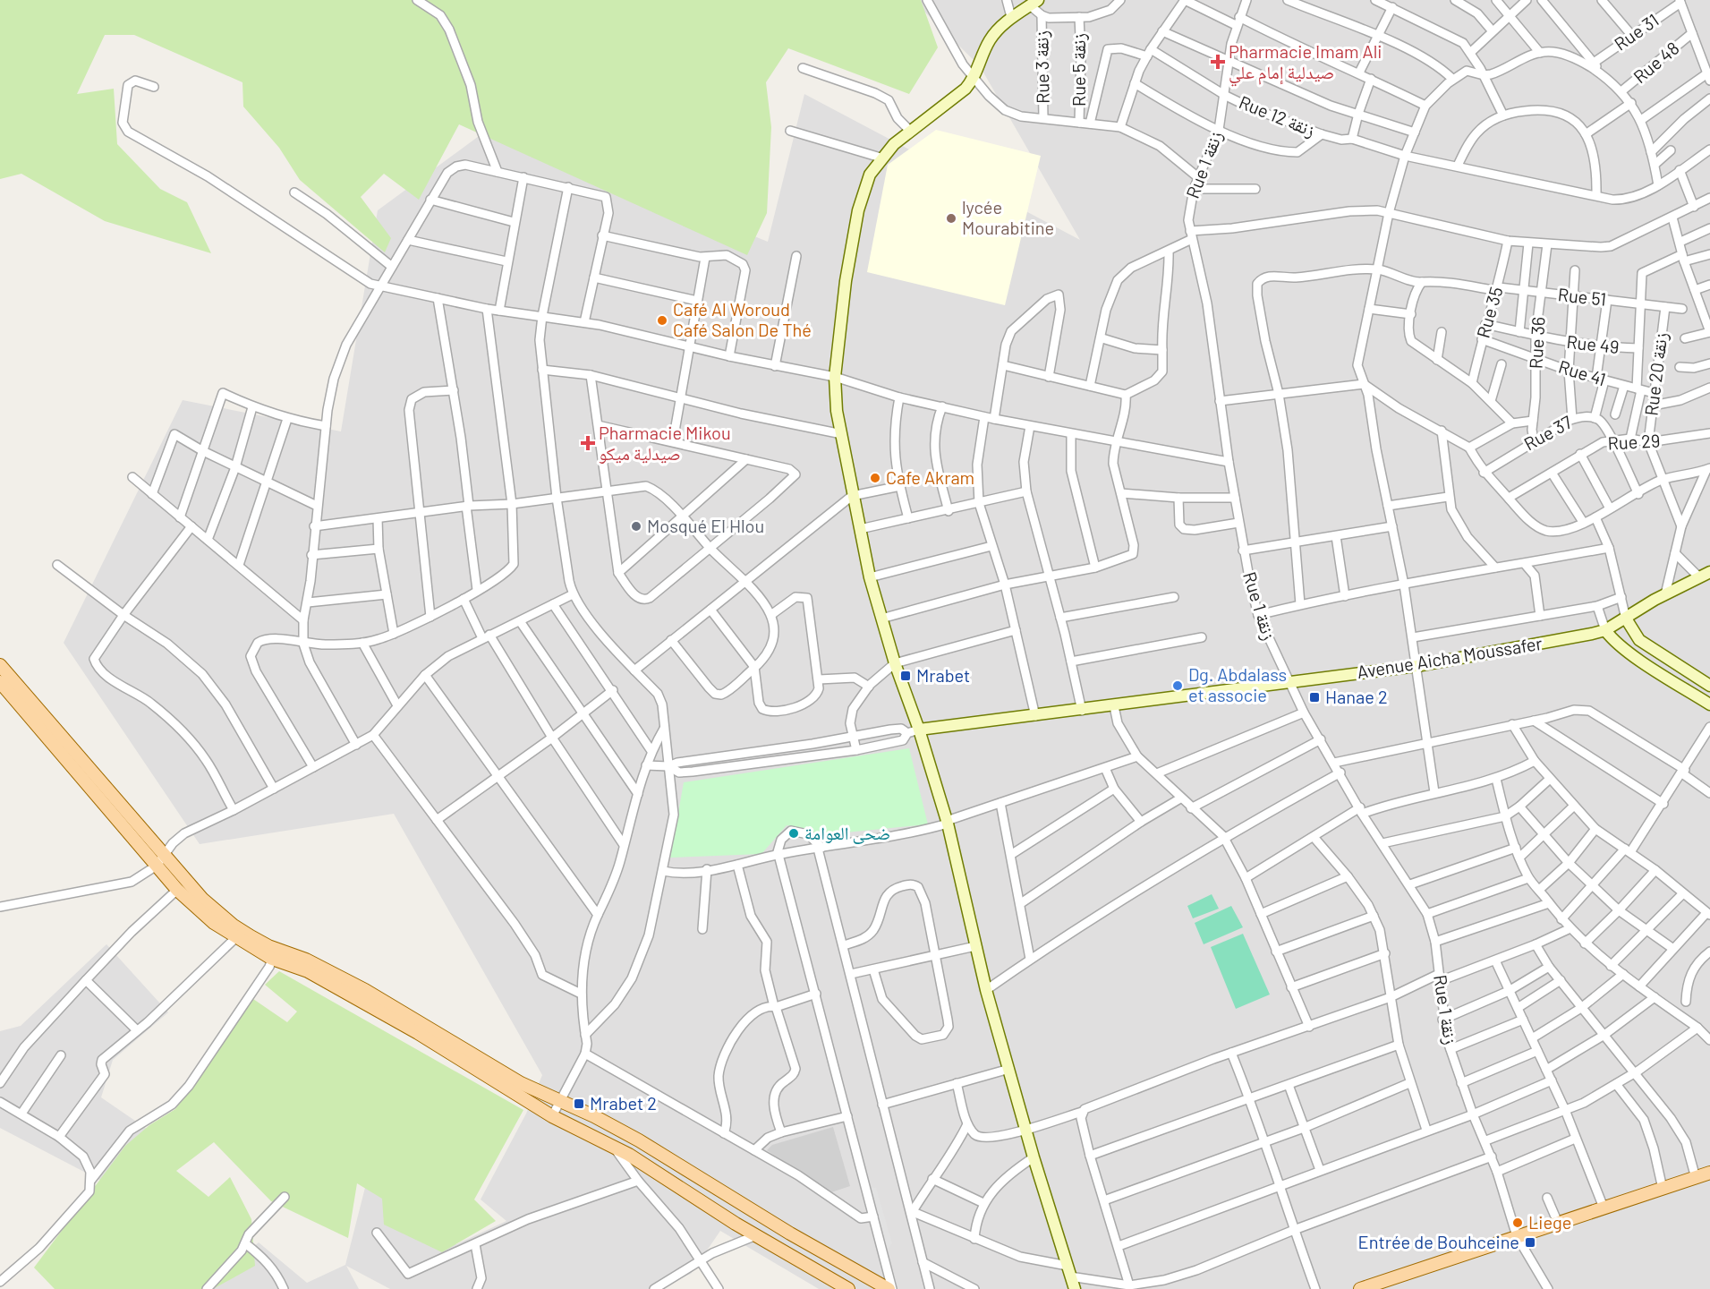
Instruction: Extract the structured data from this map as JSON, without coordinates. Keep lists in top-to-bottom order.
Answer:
{
  "streets": {
    "street": [
      "Rue 31",
      "Rue 48",
      "Rue 3 زنقة",
      "Rue 5 زنقة",
      "Rue 12 زنقة",
      "Rue 1 زنقة",
      "Rue 51",
      "Rue 35",
      "Rue 36",
      "Rue 49",
      "Rue 41",
      "Rue 20 زنقة",
      "Rue 37",
      "Rue 29",
      "Avenue Aicha Moussafer"
    ]
  },
  "crossings": [
    ["Rue 12 زنقة", "Rue 1 زنقة"],
    ["Rue 1 زنقة", "Avenue Aicha Moussafer"],
    ["Rue 51", "Rue 35"],
    ["Rue 51", "Rue 36"],
    ["Rue 51", "Rue 20 زنقة"],
    ["Rue 35", "Rue 49"],
    ["Rue 35", "Rue 41"],
    ["Rue 36", "Rue 49"],
    ["Rue 36", "Rue 41"],
    ["Rue 36", "Rue 37"],
    ["Rue 41", "Rue 20 زنقة"],
    ["Rue 20 زنقة", "Rue 29"],
    ["Rue 37", "Rue 29"]
  ],
  "places": {
    "health": ["Pharmacie Imam Ali صيدلية إمام علي", "Pharmacie Mikou صيدلية ميكو"],
    "other": [
      "lycée Mourabitine",
      "Café Al Woroud Café Salon De Thé",
      "Cafe Akram",
      "Mosqué El Hlou",
      "Dg. Abdalass et associe",
      "ضحى العوامة",
      "Liege"
    ],
    "transit": [
      "Mrabet",
      "Hanae 2",
      "Mrabet 2",
      "Entrée de Bouhceine"
    ]
  }
}
